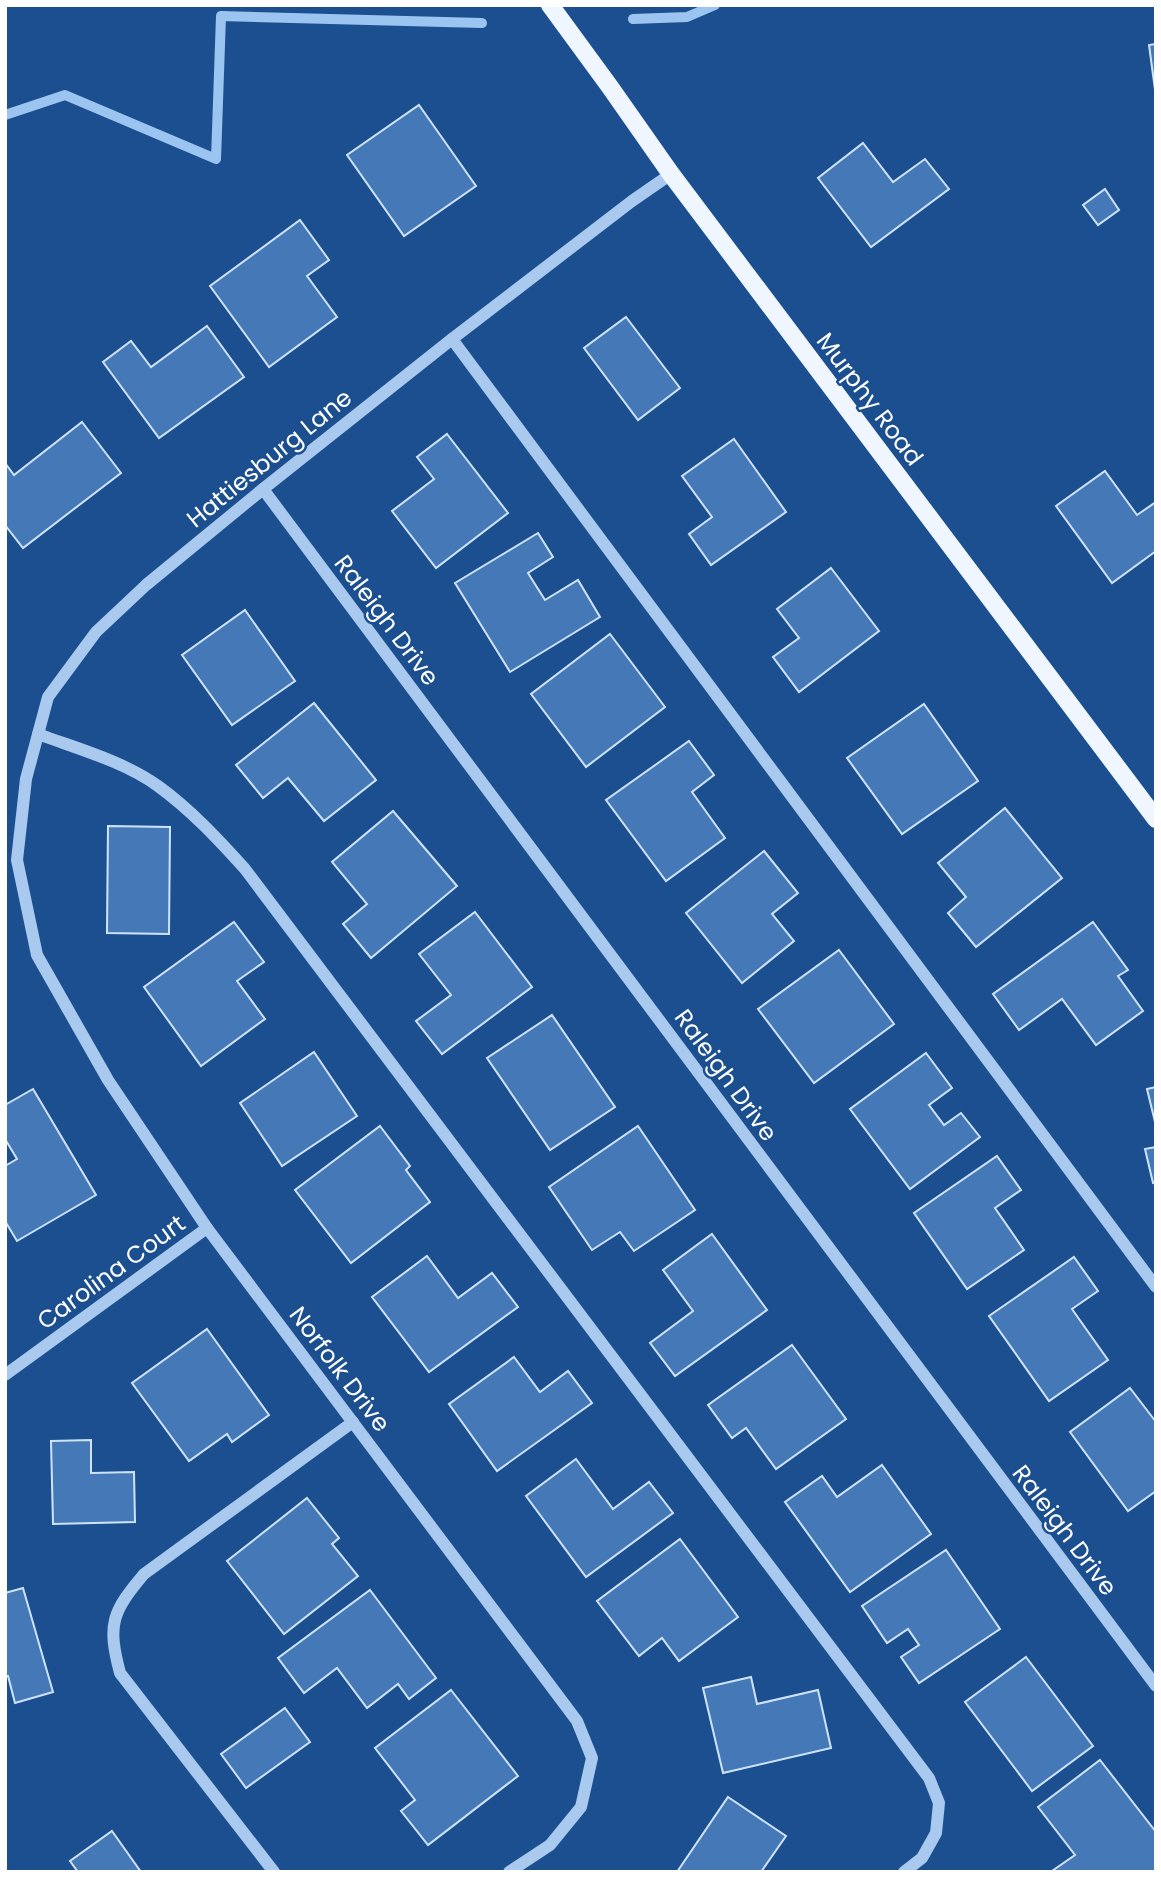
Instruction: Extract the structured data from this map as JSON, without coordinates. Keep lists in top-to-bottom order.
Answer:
{
  "streets": {
    "main road": ["Murphy Road"],
    "street": [
      "Hattiesburg Lane",
      "Raleigh Drive",
      "Carolina Court",
      "Norfolk Drive"
    ]
  },
  "crossings": [
    ["Murphy Road", "Hattiesburg Lane"],
    ["Hattiesburg Lane", "Raleigh Drive"],
    ["Hattiesburg Lane", "Norfolk Drive"],
    ["Carolina Court", "Norfolk Drive"]
  ]
}
